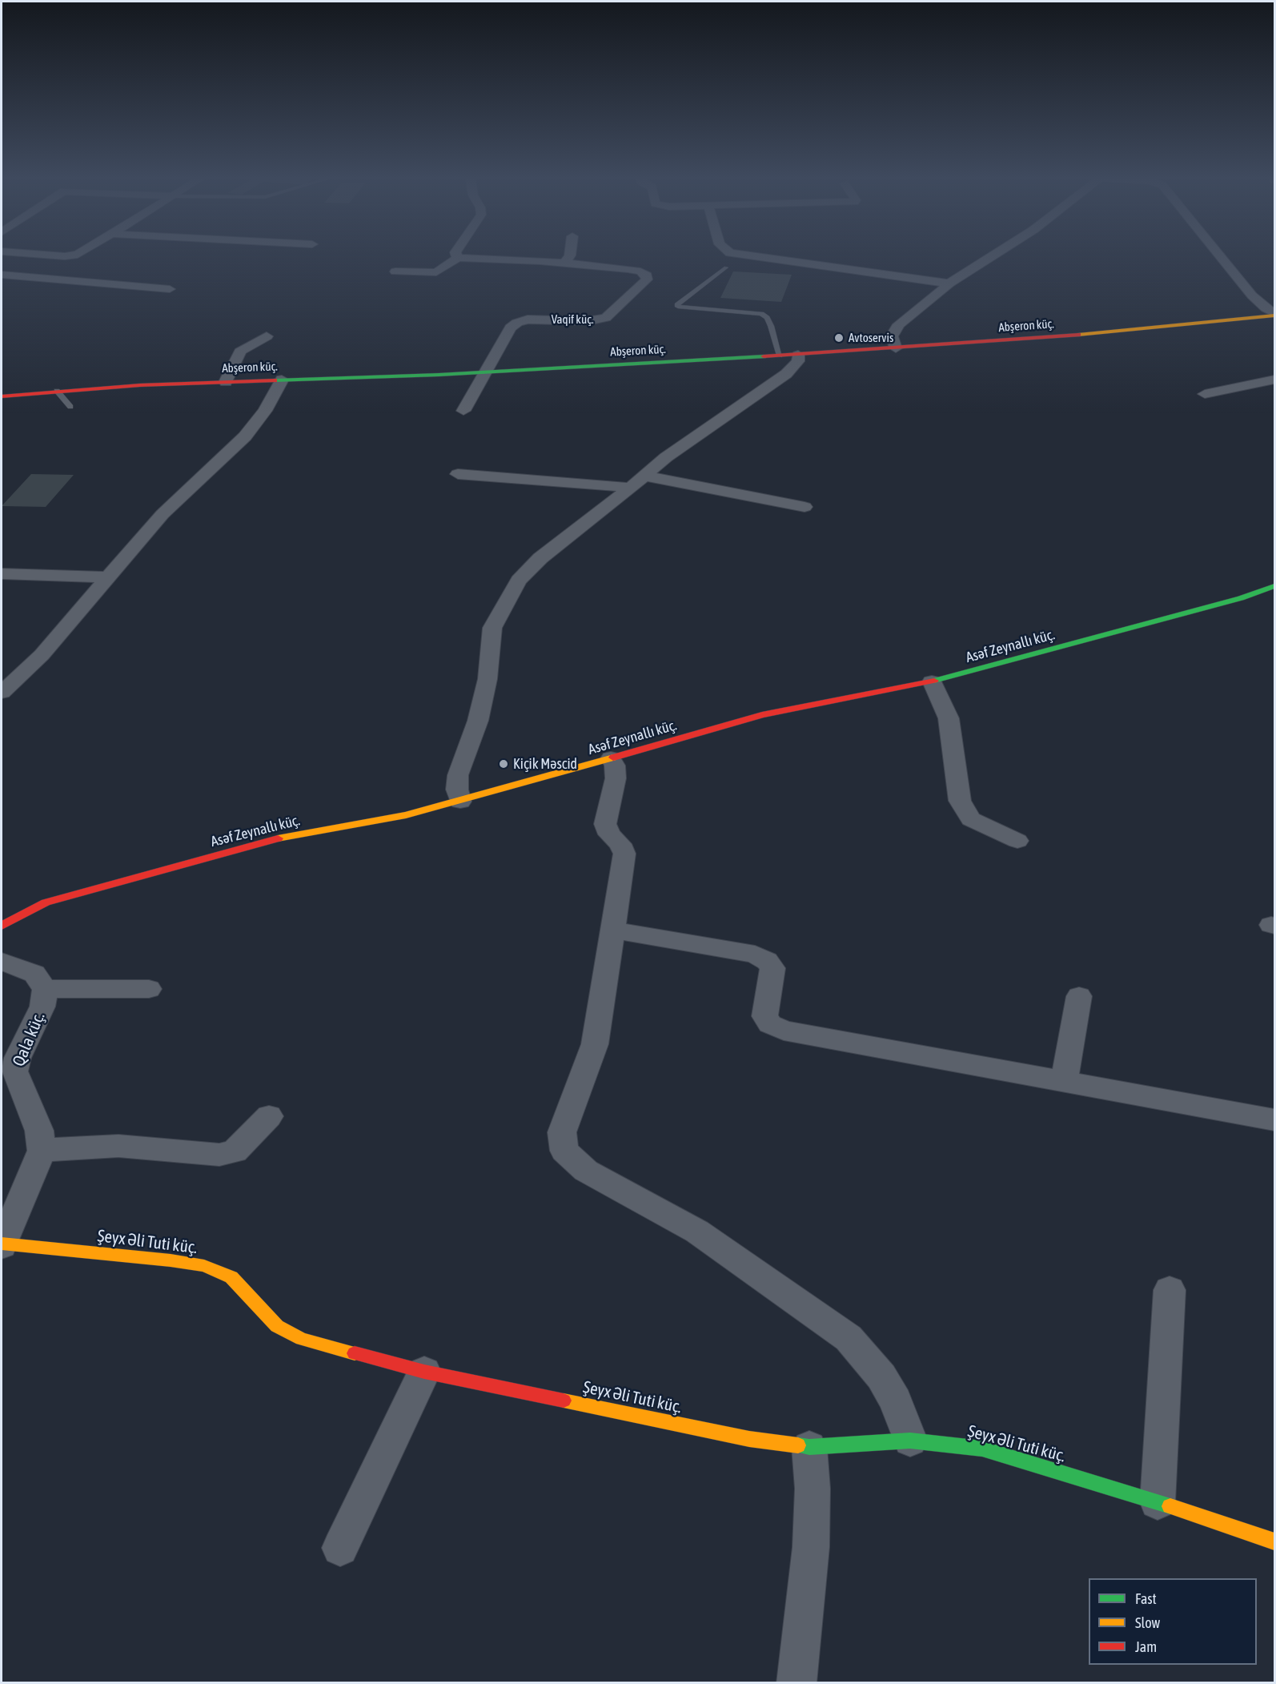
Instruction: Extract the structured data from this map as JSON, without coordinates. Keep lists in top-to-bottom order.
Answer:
{
  "streets": {
    "street": [
      "Vaqif küç.",
      "Abşeron küç.",
      "Asəf Zeynallı küç.",
      "Qala küç.",
      "Şeyx Əli Tuti küç."
    ]
  },
  "crossings": [
    ["Vaqif küç.", "Abşeron küç."]
  ],
  "places": ["Avtoservis", "Kiçik Məscid"],
  "legend": ["Fast", "Slow", "Jam"]
}
